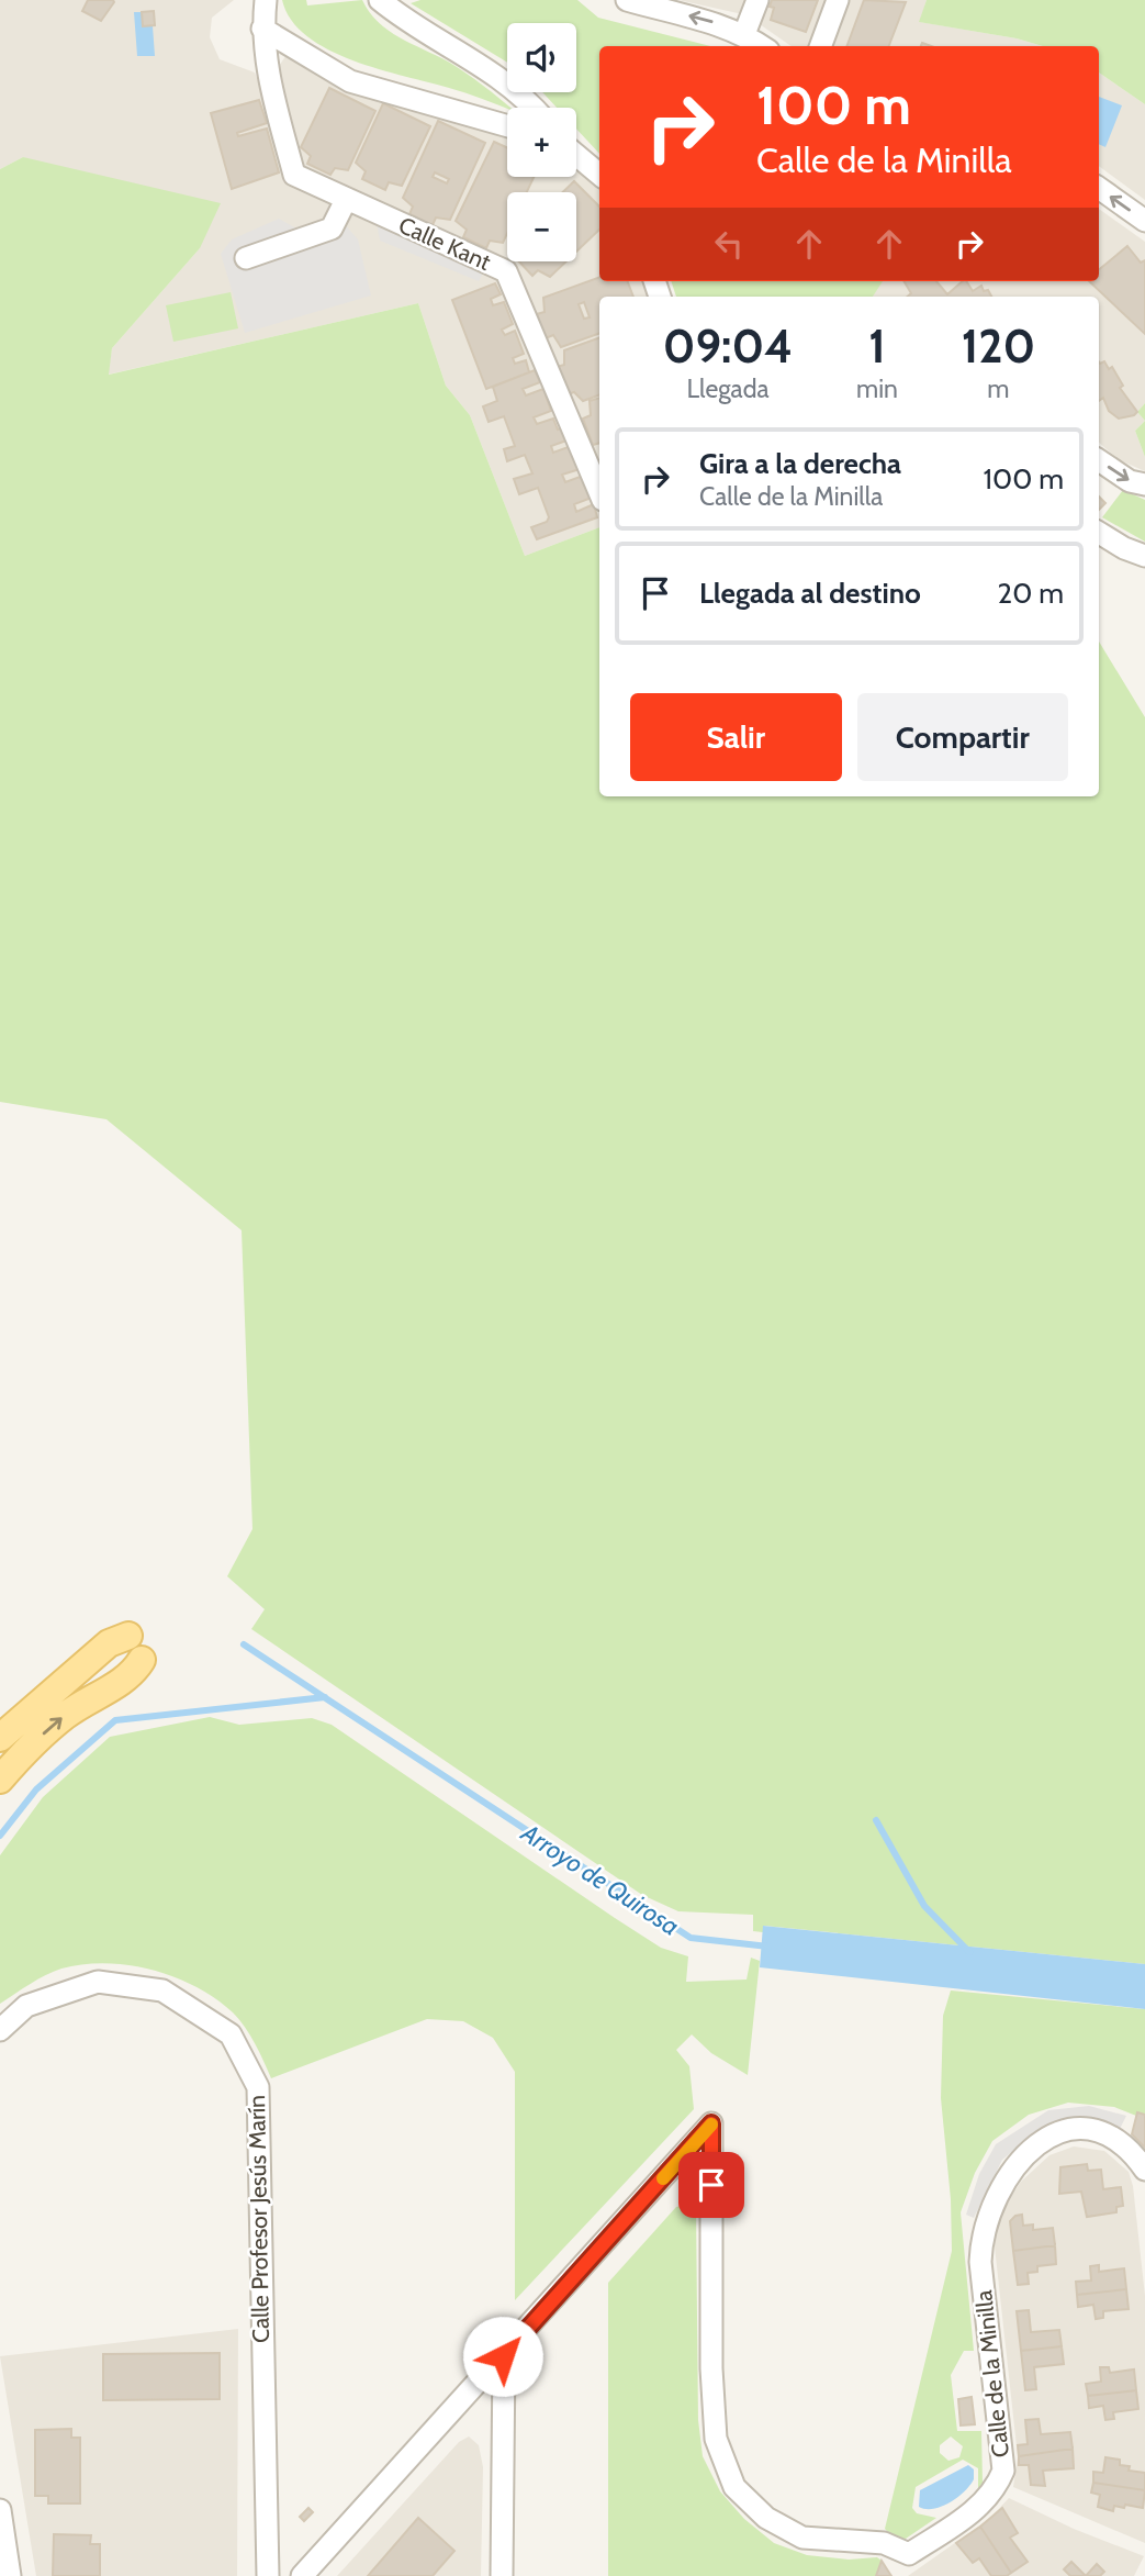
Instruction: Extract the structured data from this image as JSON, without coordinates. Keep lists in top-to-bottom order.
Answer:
{
  "streets": {
    "street": ["Calle Kant", "Calle Profesor Jesús Marín", "Calle de la Minilla"]
  },
  "water": ["Arroyo de Quirosa"],
  "page": {
    "map_buttons": ["+", "−"],
    "turn": ["100 m", "Calle de la Minilla"],
    "eta": [
      "09:04",
      "Llegada",
      "1",
      "min",
      "120",
      "m"
    ],
    "list": [
      {
        "name": "Gira a la derecha",
        "note": "Calle de la Minilla",
        "value": "100 m"
      },
      {
        "name": "Llegada al destino",
        "value": "20 m"
      }
    ],
    "buttons": ["Salir", "Compartir"]
  }
}
